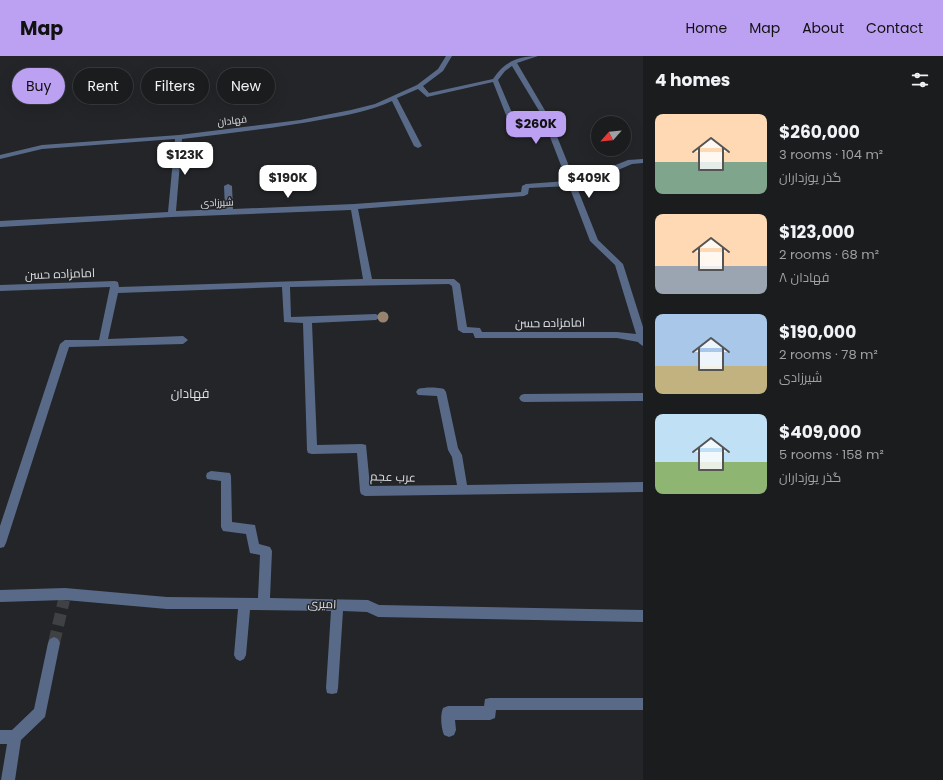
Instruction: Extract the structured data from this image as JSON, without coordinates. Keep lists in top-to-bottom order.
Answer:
{
  "streets": {
    "street": [
      "فهادان",
      "شیرزادی",
      "امامزاده حسن",
      "عرب عجم",
      "امیری"
    ]
  },
  "districts": ["فهادان"],
  "north": "bottom left",
  "page": {
    "header": "Map",
    "nav": [
      "Home",
      "Map",
      "About",
      "Contact"
    ],
    "heading": "4 homes",
    "chip": [
      "Buy",
      "Rent",
      "Filters",
      "New"
    ],
    "list": [
      {
        "name": "$260,000",
        "note": "3 rooms · 104 m² · گذر يوزداران"
      },
      {
        "name": "$123,000",
        "note": "2 rooms · 68 m² · فهادان ۸"
      },
      {
        "name": "$190,000",
        "note": "2 rooms · 78 m² · شیرزادی"
      },
      {
        "name": "$409,000",
        "note": "5 rooms · 158 m² · گذر يوزداران"
      }
    ],
    "price": [
      "$260K",
      "$123K",
      "$190K",
      "$409K"
    ]
  }
}
